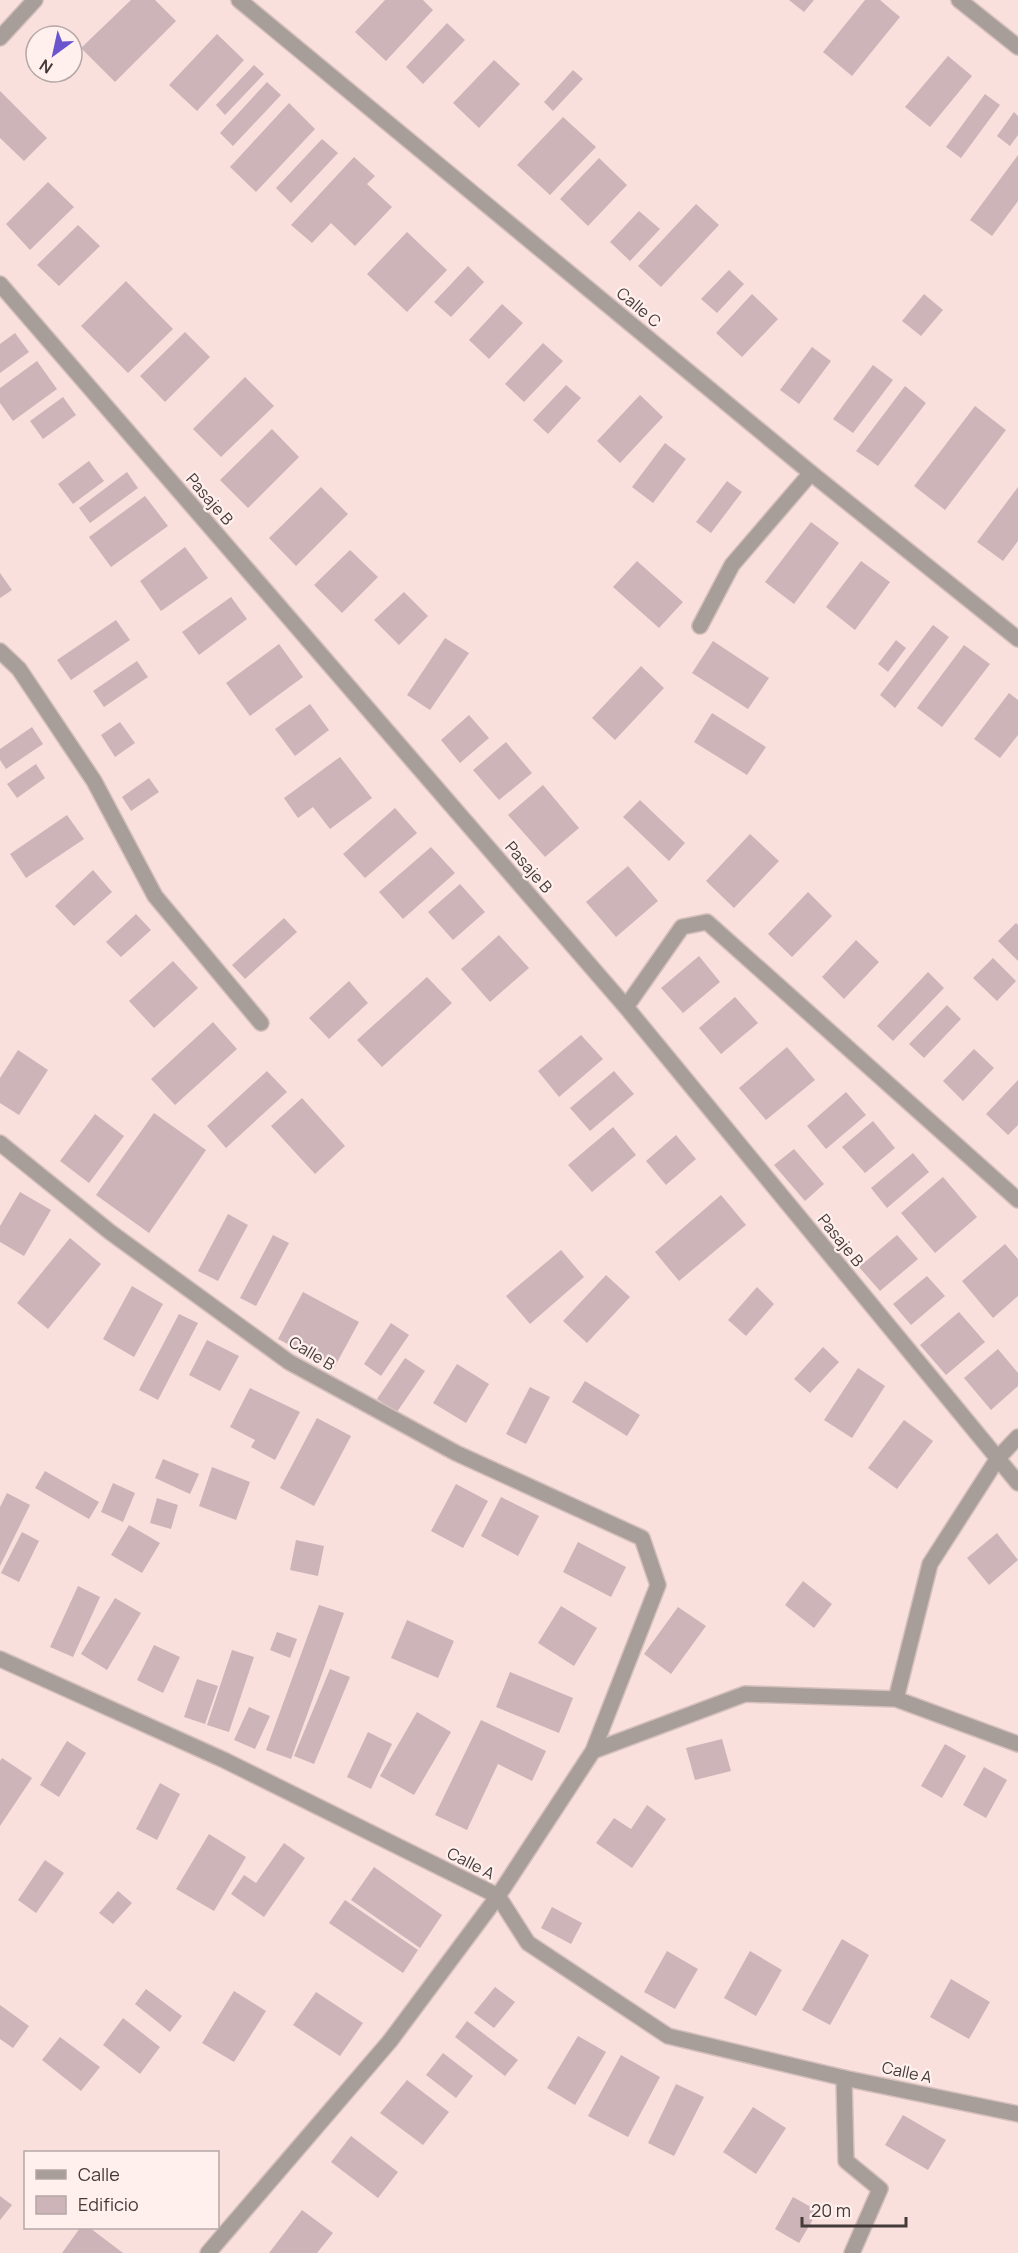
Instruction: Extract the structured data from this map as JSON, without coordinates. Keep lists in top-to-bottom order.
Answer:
{
  "streets": {
    "street": [
      "Calle C",
      "Pasaje B",
      "Calle B",
      "Calle A"
    ]
  },
  "legend": ["Calle", "Edificio"],
  "scale_bar": "20 m",
  "north": "bottom left"
}
